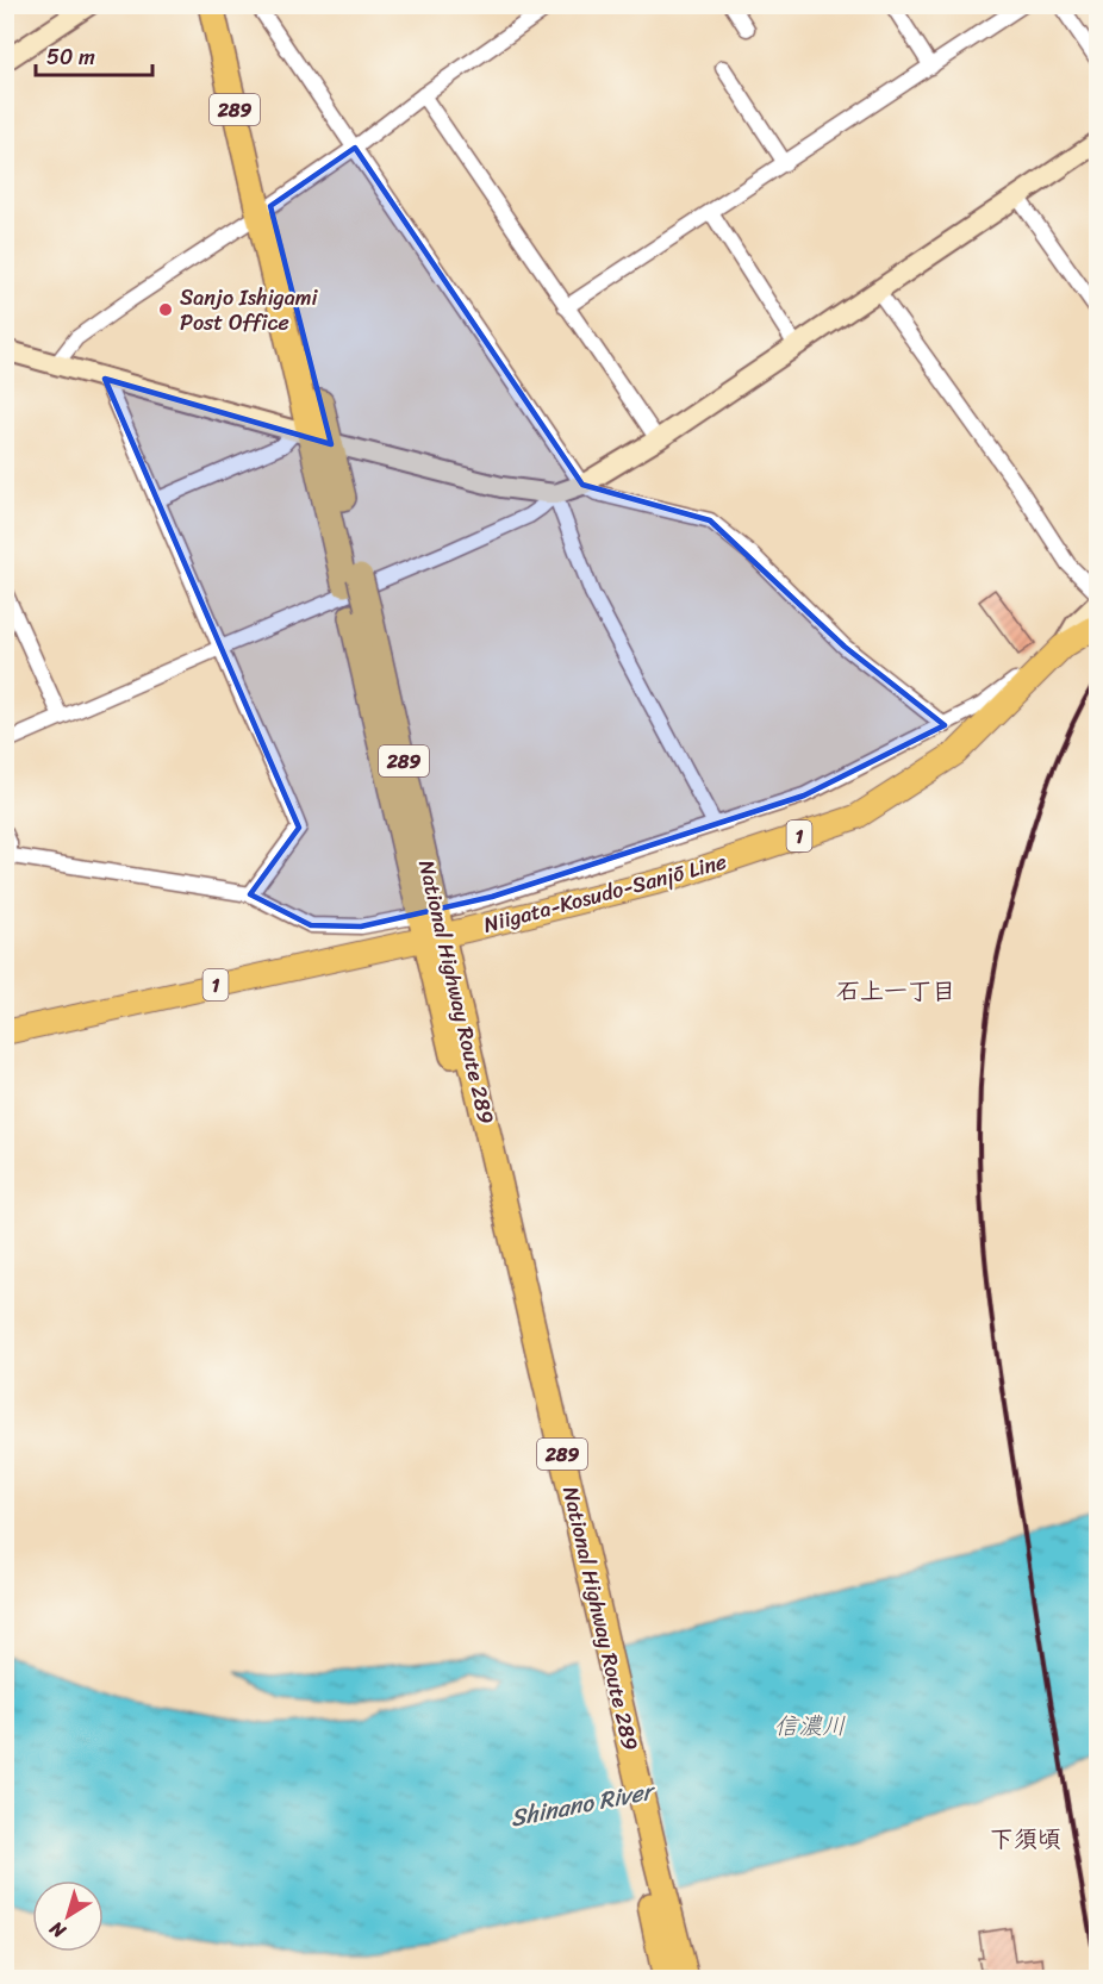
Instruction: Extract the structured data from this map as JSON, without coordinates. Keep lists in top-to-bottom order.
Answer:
{
  "streets": {
    "highway": ["289", "National Highway Route 289"],
    "main road": ["1", "Niigata-Kosudo-Sanjō Line"]
  },
  "crossings": [
    ["Niigata-Kosudo-Sanjō Line", "National Highway Route 289"]
  ],
  "districts": ["石上一丁目", "下須頃"],
  "water": ["信濃川", "Shinano River"],
  "places": ["Sanjo Ishigami Post Office"],
  "scale_bar": "50 m",
  "north": "bottom left"
}
